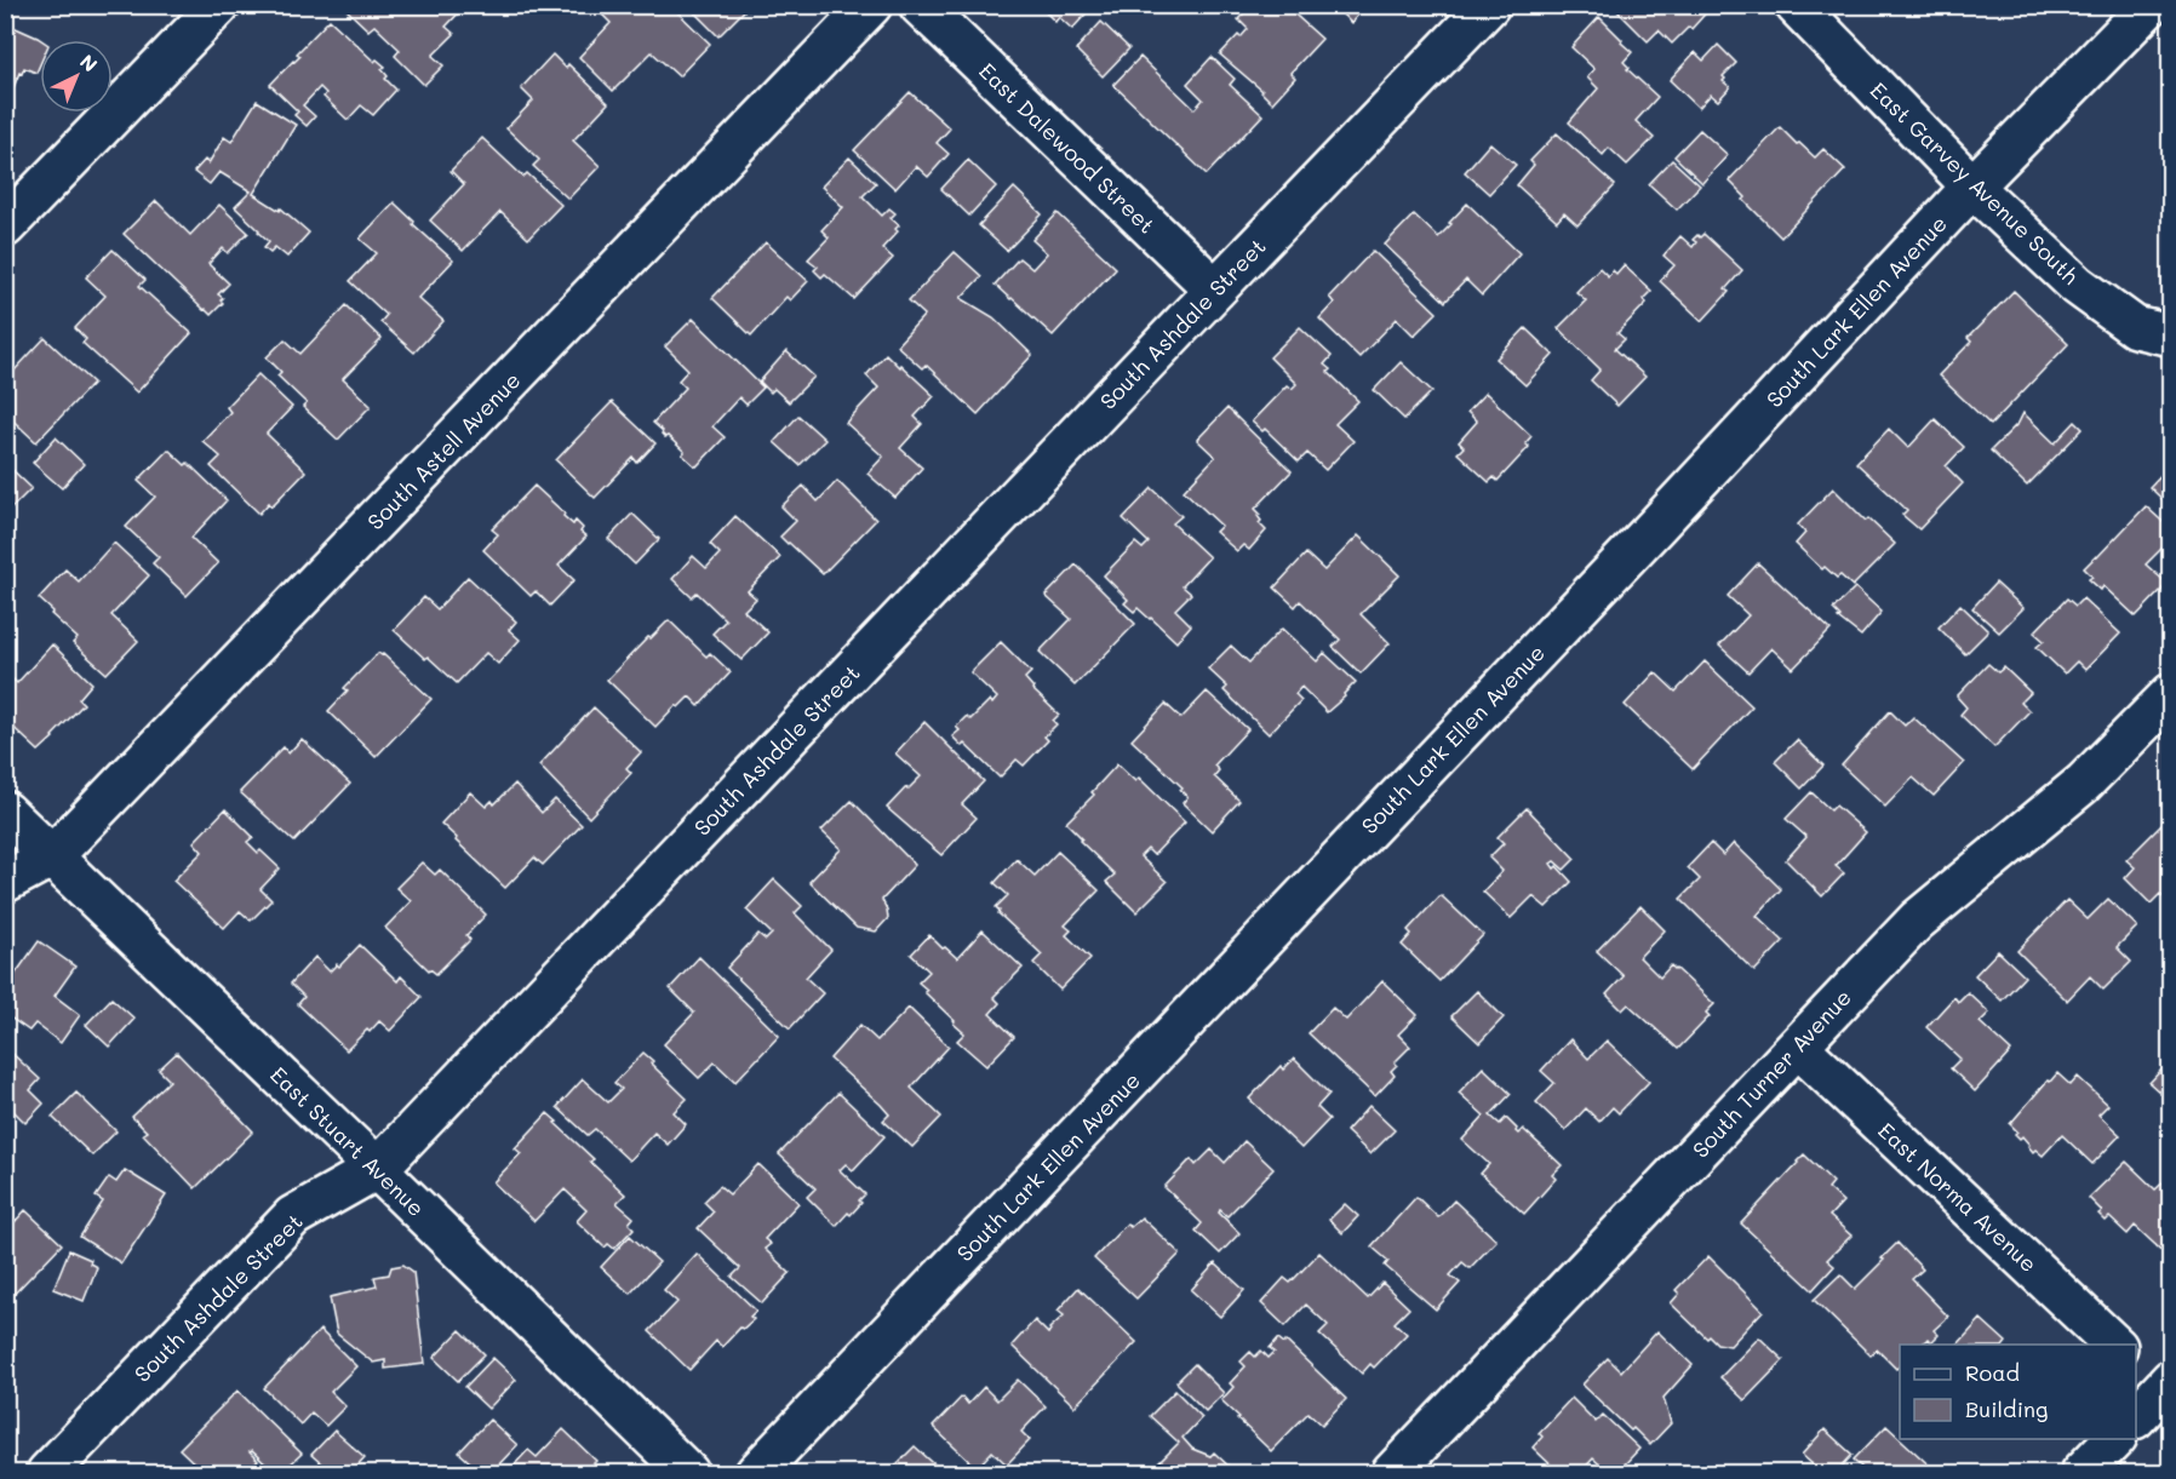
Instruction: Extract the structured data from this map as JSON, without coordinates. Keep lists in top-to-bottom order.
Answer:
{
  "streets": {
    "street": [
      "East Dalewood Street",
      "East Garvey Avenue South",
      "South Lark Ellen Avenue",
      "South Ashdale Street",
      "South Astell Avenue",
      "South Turner Avenue",
      "East Stuart Avenue",
      "East Norma Avenue"
    ]
  },
  "crossings": [
    ["East Dalewood Street", "South Ashdale Street"],
    ["East Garvey Avenue South", "South Lark Ellen Avenue"],
    ["South Ashdale Street", "East Stuart Avenue"],
    ["South Astell Avenue", "East Stuart Avenue"],
    ["South Turner Avenue", "East Norma Avenue"]
  ],
  "legend": ["Road", "Building"],
  "north": "top right"
}
